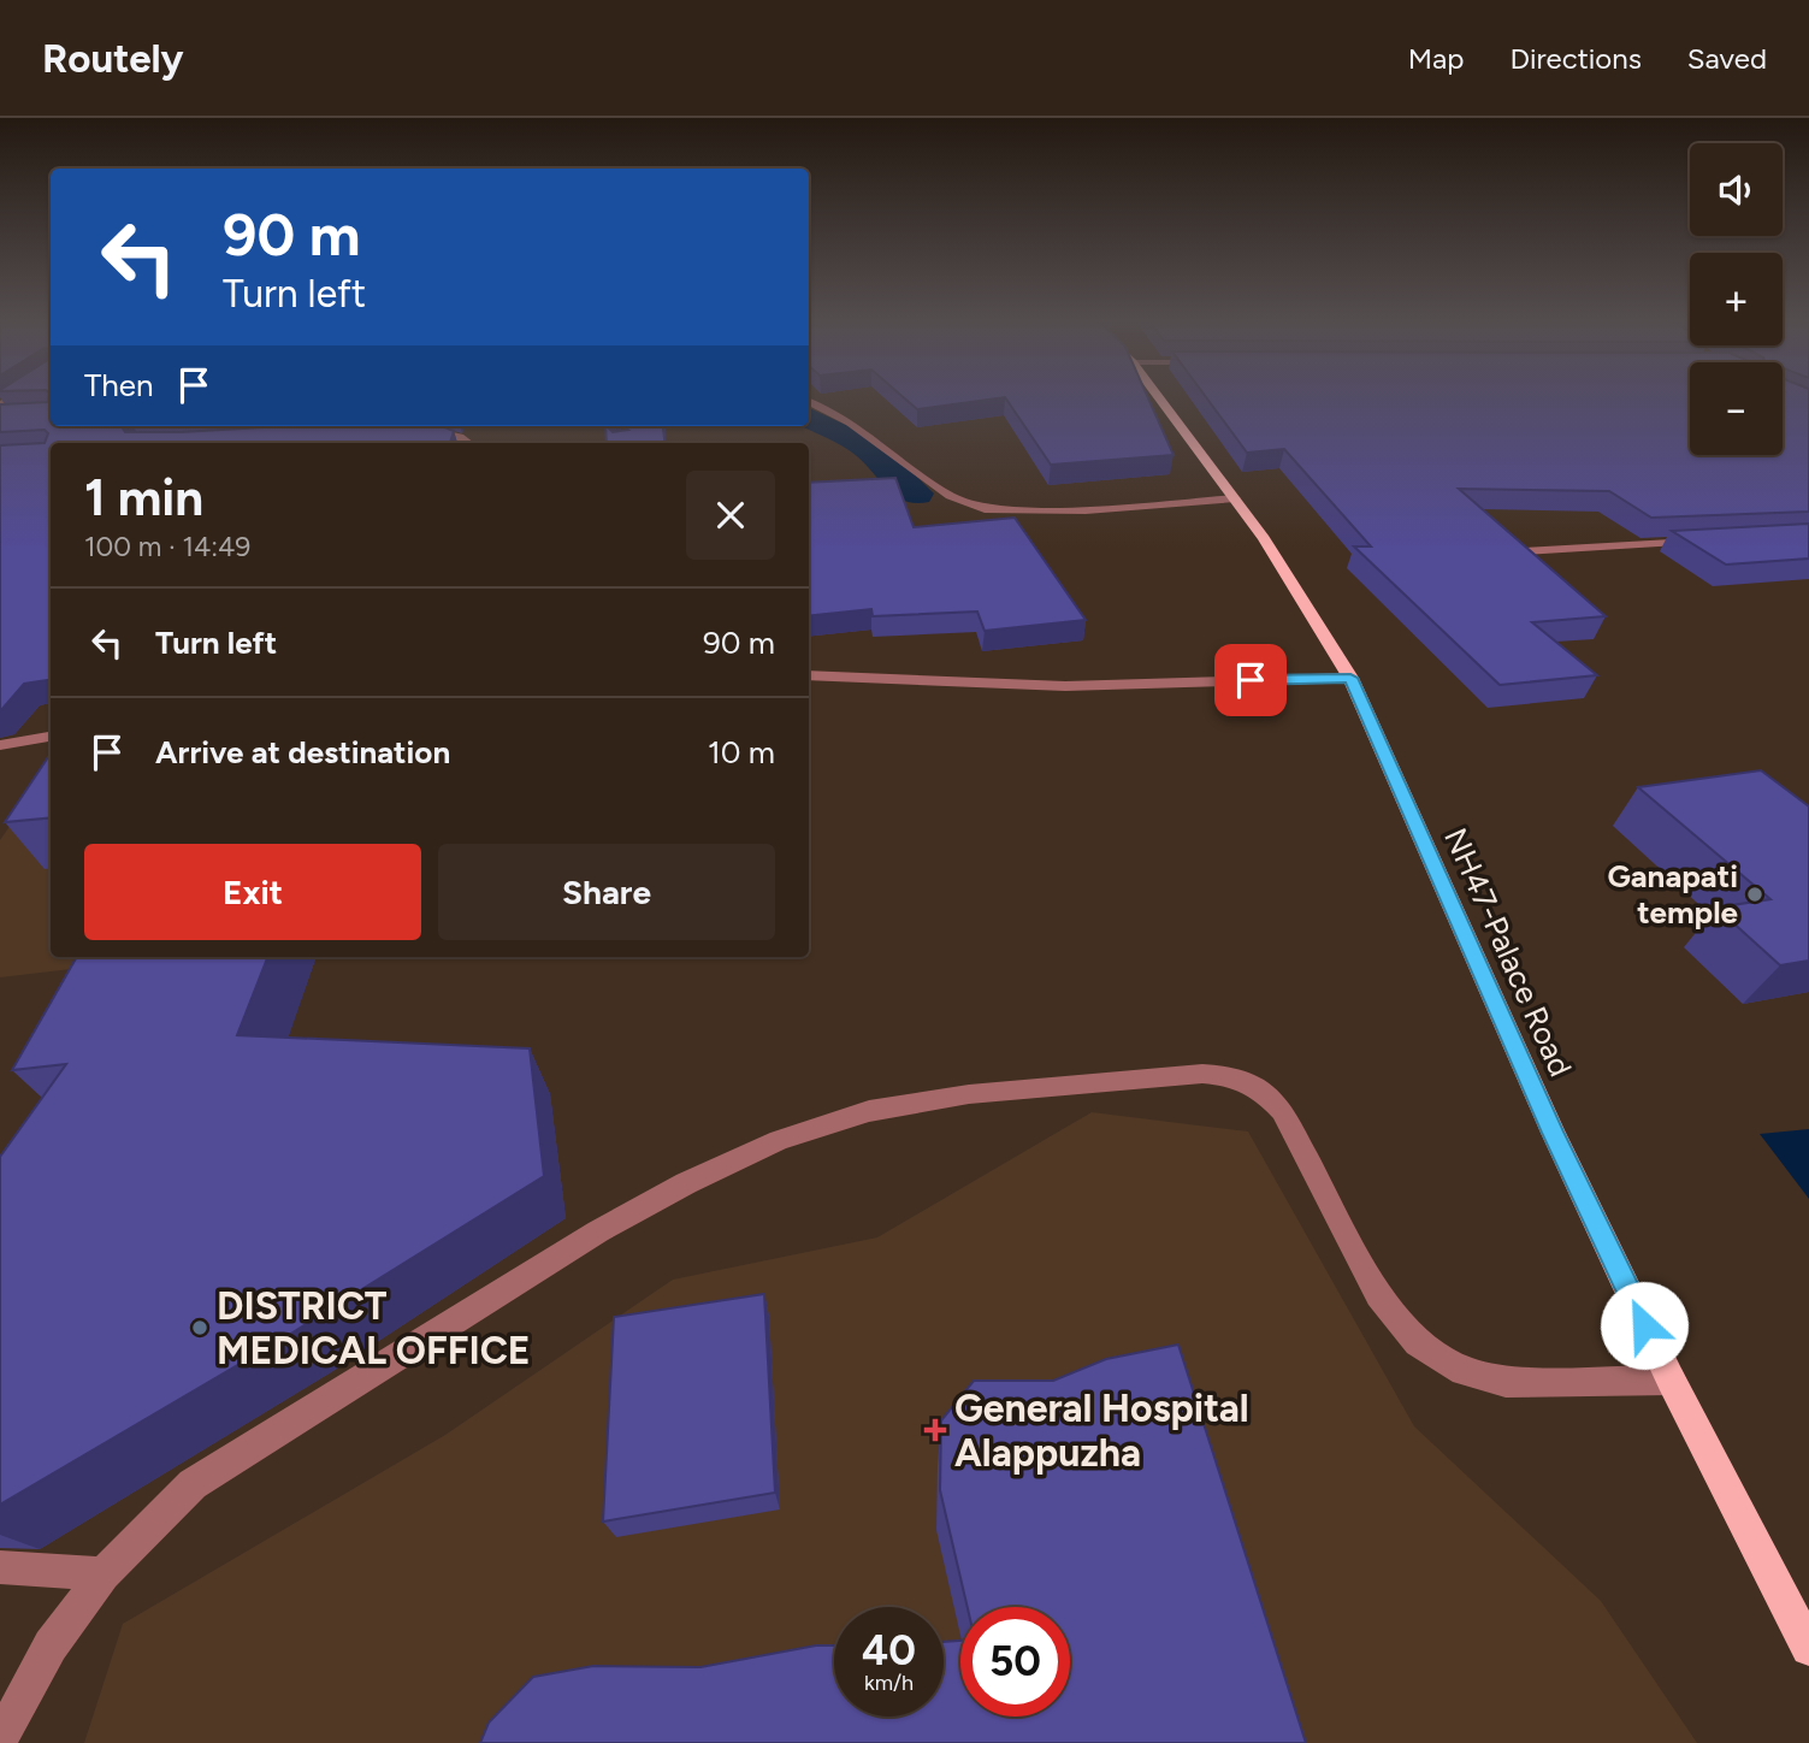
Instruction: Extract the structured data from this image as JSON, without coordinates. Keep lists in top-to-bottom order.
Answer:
{
  "streets": {
    "main road": ["NH47-Palace Road"]
  },
  "places": {
    "other": ["Ganapati temple", "DISTRICT MEDICAL OFFICE"],
    "health": ["General Hospital Alappuzha"]
  },
  "page": {
    "header": "Routely",
    "nav": ["Map", "Directions", "Saved"],
    "map_buttons": ["+", "−"],
    "turn": ["90 m", "Turn left"],
    "then": "Then",
    "heading": ["1 min", "100 m · 14:49"],
    "list": [
      {
        "name": "Turn left",
        "value": "90 m"
      },
      {
        "name": "Arrive at destination",
        "value": "10 m"
      }
    ],
    "buttons": ["Exit", "Share"],
    "speed": "40 km/h",
    "limit": "50"
  }
}
